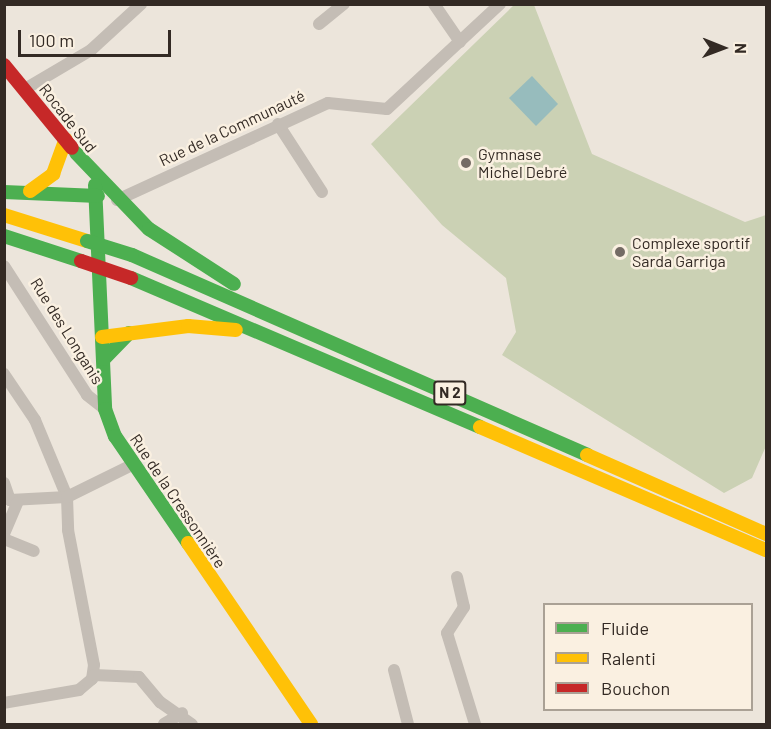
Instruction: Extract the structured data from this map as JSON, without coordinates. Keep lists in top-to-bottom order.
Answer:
{
  "streets": {
    "main road": ["Rocade Sud", "N 2", "Rue de la Cressonnière"],
    "street": ["Rue de la Communauté", "Rue des Longanis"]
  },
  "crossings": [
    ["Rocade Sud", "Rue de la Cressonnière"],
    ["Rue des Longanis", "Rue de la Cressonnière"]
  ],
  "places": ["Gymnase Michel Debré", "Complexe sportif Sarda Garriga"],
  "legend": ["Fluide", "Ralenti", "Bouchon"],
  "scale_bar": "100 m",
  "north": "right"
}
